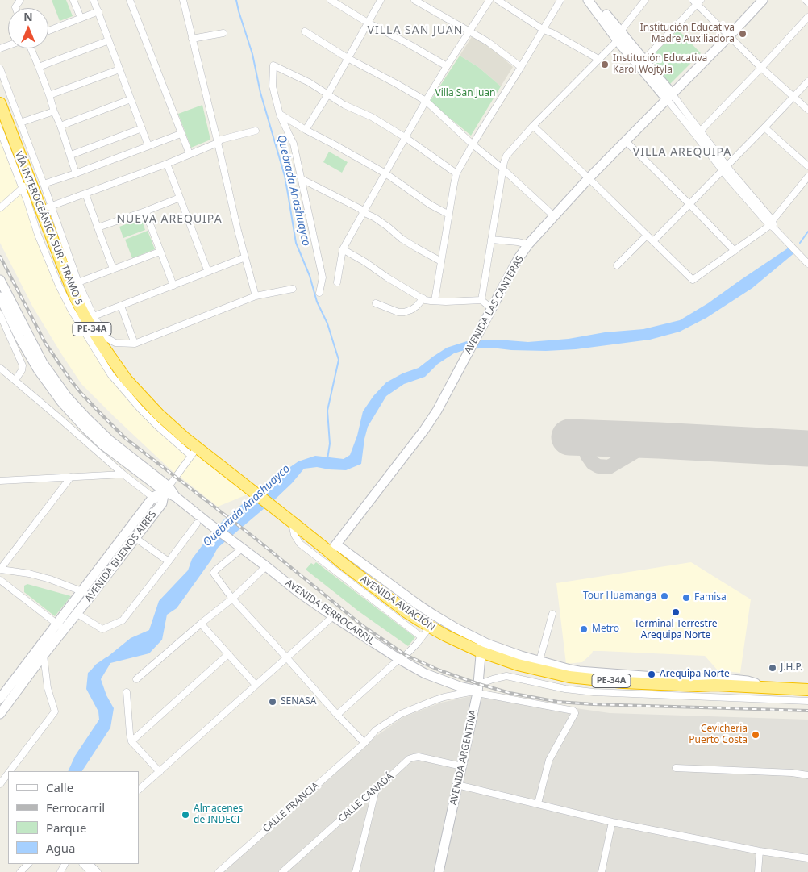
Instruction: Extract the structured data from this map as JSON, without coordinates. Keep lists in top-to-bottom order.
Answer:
{
  "streets": {
    "highway": ["VÍA INTEROCEÁNICA SUR - TRAMO 5", "PE-34A", "AVENIDA AVIACIÓN"],
    "street": [
      "AVENIDA LAS CANTERAS",
      "AVENIDA BUENOS AIRES",
      "AVENIDA FERROCARRIL",
      "AVENIDA ARGENTINA",
      "CALLE CANADÁ",
      "CALLE FRANCIA"
    ]
  },
  "crossings": [
    ["VÍA INTEROCEÁNICA SUR - TRAMO 5", "AVENIDA AVIACIÓN"],
    ["AVENIDA LAS CANTERAS", "AVENIDA AVIACIÓN"],
    ["AVENIDA BUENOS AIRES", "AVENIDA FERROCARRIL"],
    ["AVENIDA AVIACIÓN", "AVENIDA ARGENTINA"],
    ["AVENIDA FERROCARRIL", "AVENIDA ARGENTINA"],
    ["AVENIDA ARGENTINA", "CALLE CANADÁ"]
  ],
  "districts": ["VILLA SAN JUAN", "VILLA AREQUIPA", "NUEVA AREQUIPA"],
  "water": ["Quebrada Anashuayco"],
  "parks": ["Villa San Juan"],
  "places": [
    "Institución Educativa Madre Auxiliadora",
    "Institución Educativa Karol Wojtyla",
    "Tour Huamanga",
    "Famisa",
    "Terminal Terrestre Arequipa Norte",
    "Metro",
    "J.H.P.",
    "Arequipa Norte",
    "SENASA",
    "Cevicheria Puerto Costa",
    "Almacenes de INDECI"
  ],
  "legend": [
    "Calle",
    "Ferrocarril",
    "Parque",
    "Agua"
  ],
  "north": "top"
}
